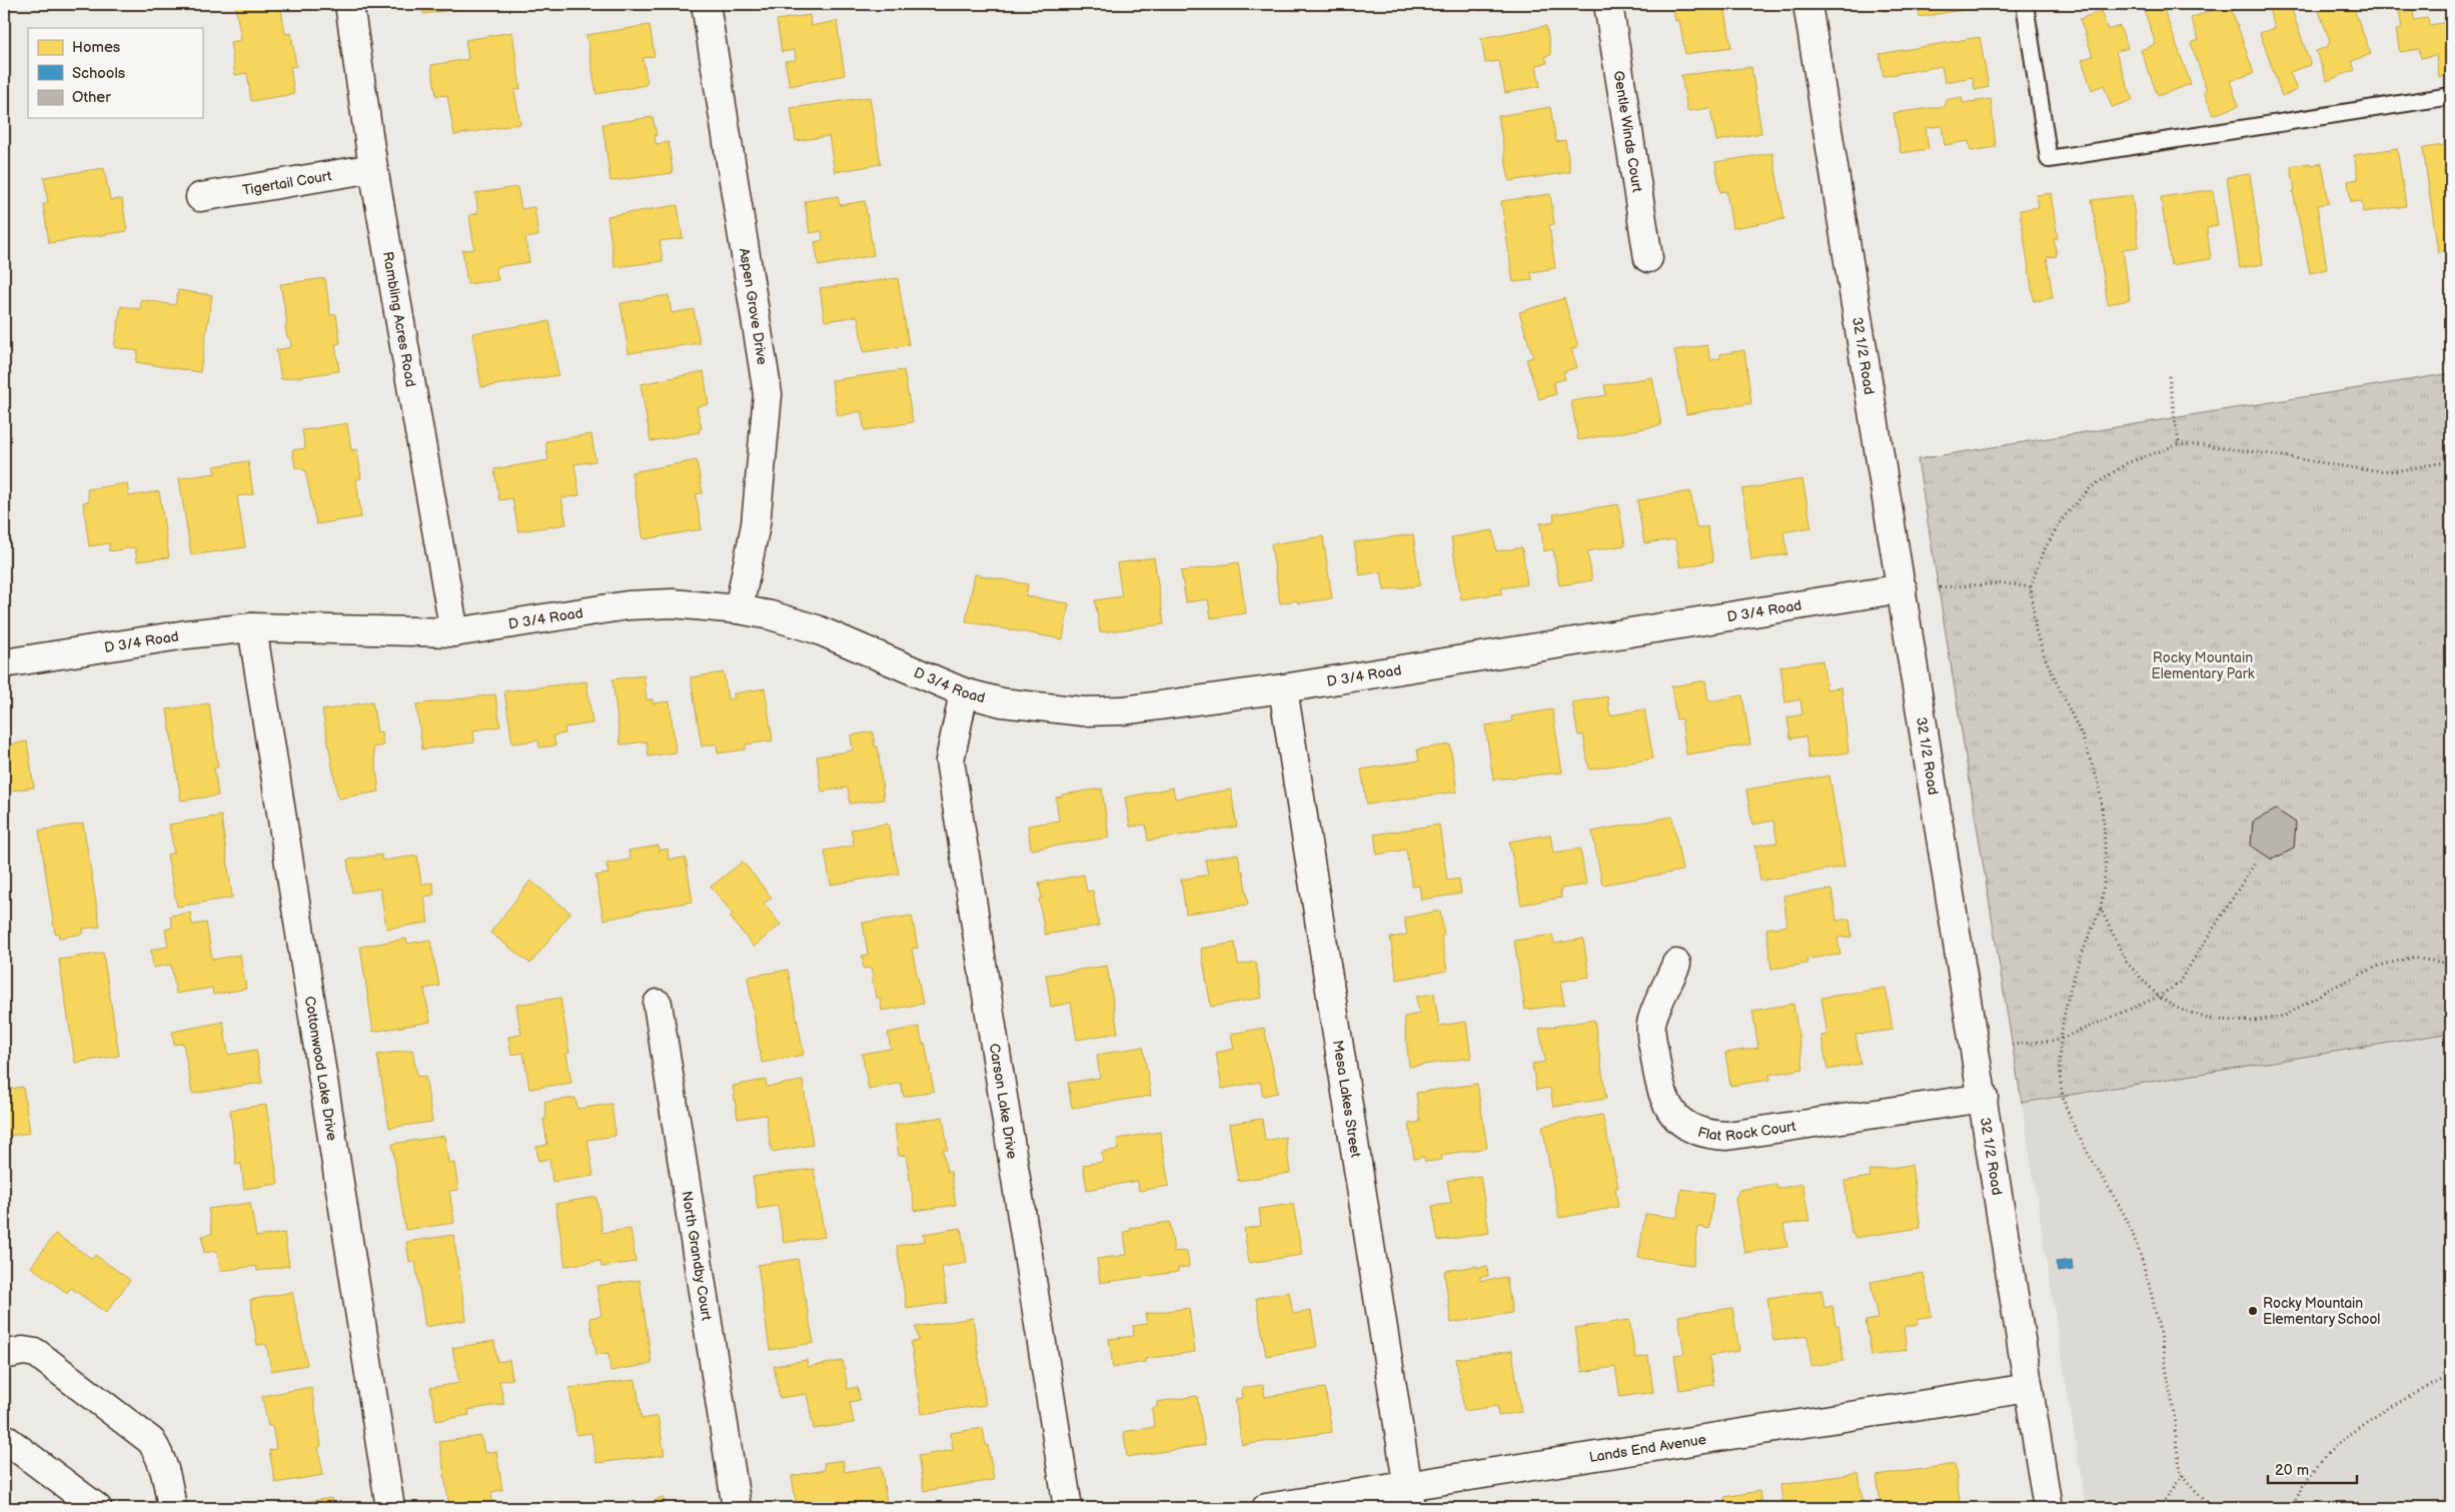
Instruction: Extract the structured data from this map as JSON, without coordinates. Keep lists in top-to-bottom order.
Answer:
{
  "streets": {
    "street": [
      "Gentle Winds Court",
      "Tigertail Court",
      "Aspen Grove Drive",
      "Rambling Acres Road",
      "32 1/2 Road",
      "D 3/4 Road",
      "Cottonwood Lake Drive",
      "Mesa Lakes Street",
      "Carson Lake Drive",
      "Flat Rock Court",
      "North Grandby Court",
      "Lands End Avenue"
    ]
  },
  "crossings": [
    ["Tigertail Court", "Rambling Acres Road"],
    ["Aspen Grove Drive", "D 3/4 Road"],
    ["Rambling Acres Road", "D 3/4 Road"],
    ["32 1/2 Road", "D 3/4 Road"],
    ["32 1/2 Road", "Flat Rock Court"],
    ["32 1/2 Road", "Lands End Avenue"],
    ["D 3/4 Road", "Cottonwood Lake Drive"],
    ["D 3/4 Road", "Mesa Lakes Street"],
    ["D 3/4 Road", "Carson Lake Drive"],
    ["Mesa Lakes Street", "Lands End Avenue"]
  ],
  "parks": ["Rocky Mountain Elementary Park"],
  "places": ["Rocky Mountain Elementary School"],
  "legend": ["Homes", "Schools", "Other"],
  "scale_bar": "20 m"
}
